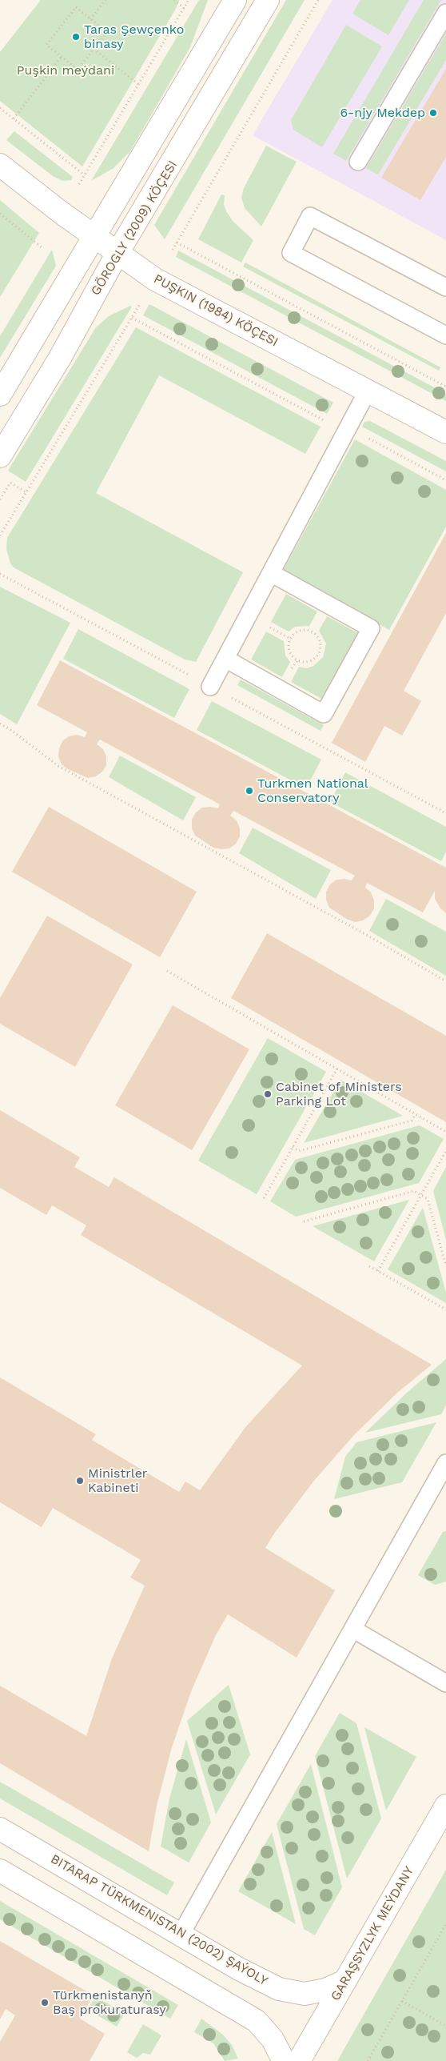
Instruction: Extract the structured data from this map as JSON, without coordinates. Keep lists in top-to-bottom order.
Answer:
{
  "streets": {
    "street": [
      "GÖROGLY (2009) KÖÇESI",
      "PUŞKIN (1984) KÖÇESI",
      "BITARAP TÜRKMENISTAN (2002) ŞAÝOLY",
      "GARAŞSYZLYK MEÝDANY"
    ]
  },
  "crossings": [
    ["GÖROGLY (2009) KÖÇESI", "PUŞKIN (1984) KÖÇESI"],
    ["BITARAP TÜRKMENISTAN (2002) ŞAÝOLY", "GARAŞSYZLYK MEÝDANY"]
  ],
  "parks": ["Puşkin meýdani"],
  "places": [
    "Taras Şewçenko binasy",
    "6-njy Mekdep",
    "Turkmen National Conservatory",
    "Cabinet of Ministers Parking Lot",
    "Ministrler Kabineti",
    "Türkmenistanyň Baş prokuraturasy"
  ]
}
